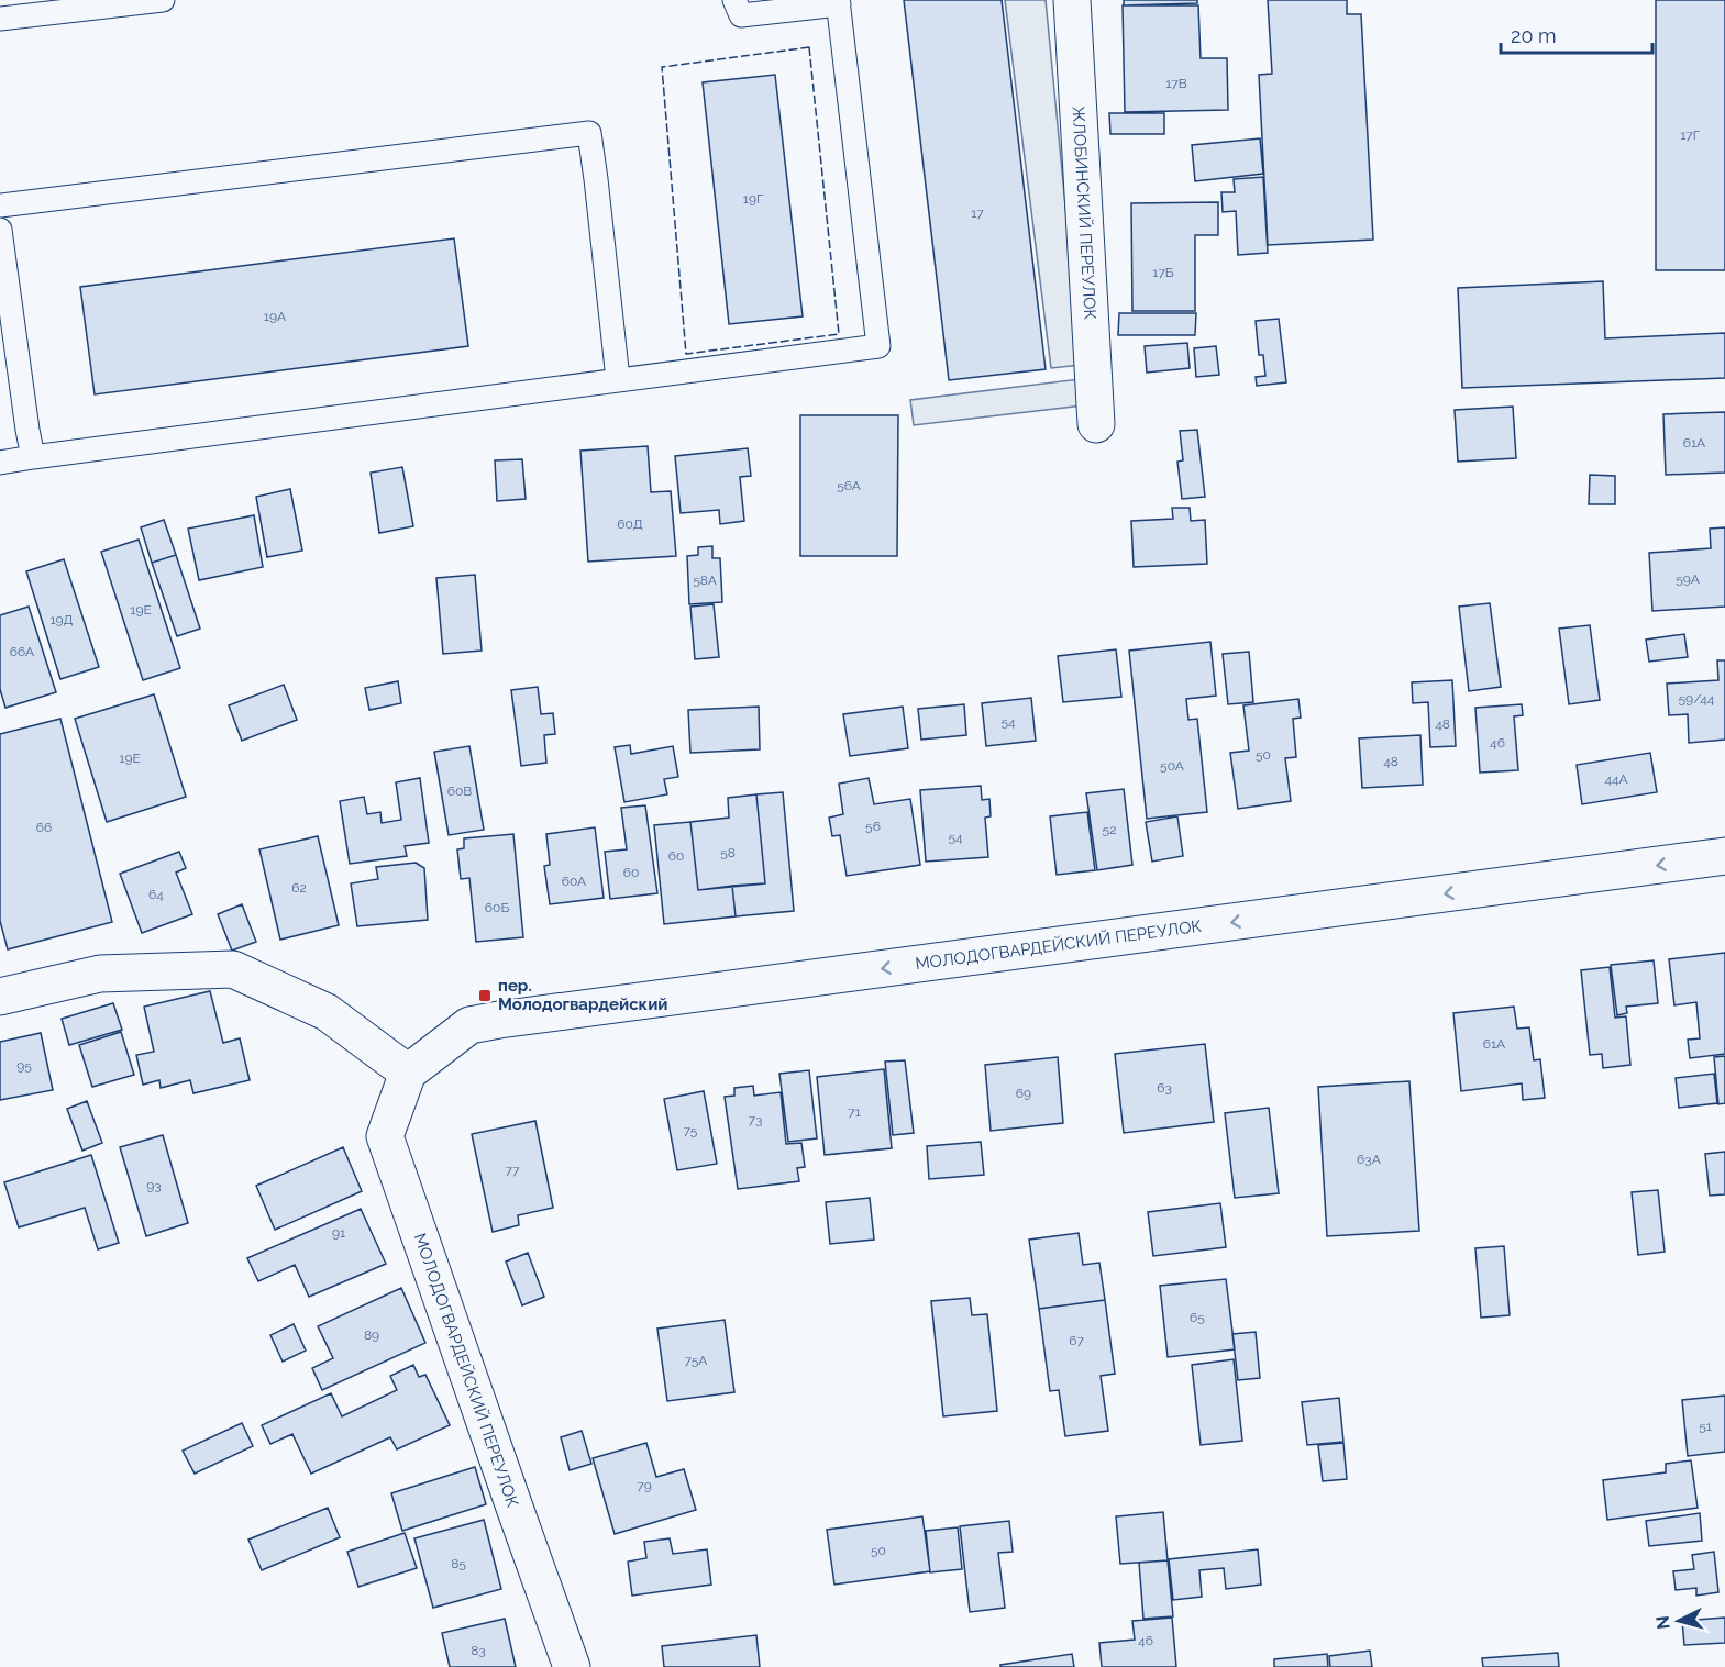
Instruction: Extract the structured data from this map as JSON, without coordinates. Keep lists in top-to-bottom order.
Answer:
{
  "streets": {
    "main road": ["ЖЛОБИНСКИЙ ПЕРЕУЛОК", "МОЛОДОГВАРДЕЙСКИЙ ПЕРЕУЛОК"]
  },
  "one_way": ["МОЛОДОГВАРДЕЙСКИЙ ПЕРЕУЛОК"],
  "places": {
    "transit": ["пер. Молодогвардейский"]
  },
  "house_numbers": [
    "17В",
    "17Г",
    "19Г",
    "17",
    "17Б",
    "19А",
    "61А",
    "56А",
    "60Д",
    "59А",
    "58А",
    "19Е",
    "19Д",
    "66А",
    "59/44",
    "54",
    "48",
    "46",
    "50",
    "19Е",
    "48",
    "50А",
    "44А",
    "60В",
    "56",
    "66",
    "52",
    "54",
    "58",
    "60",
    "60",
    "60А",
    "62",
    "64",
    "60Б",
    "61А",
    "95",
    "63",
    "69",
    "71",
    "73",
    "75",
    "63А",
    "77",
    "93",
    "91",
    "65",
    "89",
    "67",
    "75А",
    "51",
    "79",
    "50",
    "85",
    "46",
    "83"
  ],
  "scale_bar": "20 m",
  "north": "left"
}
